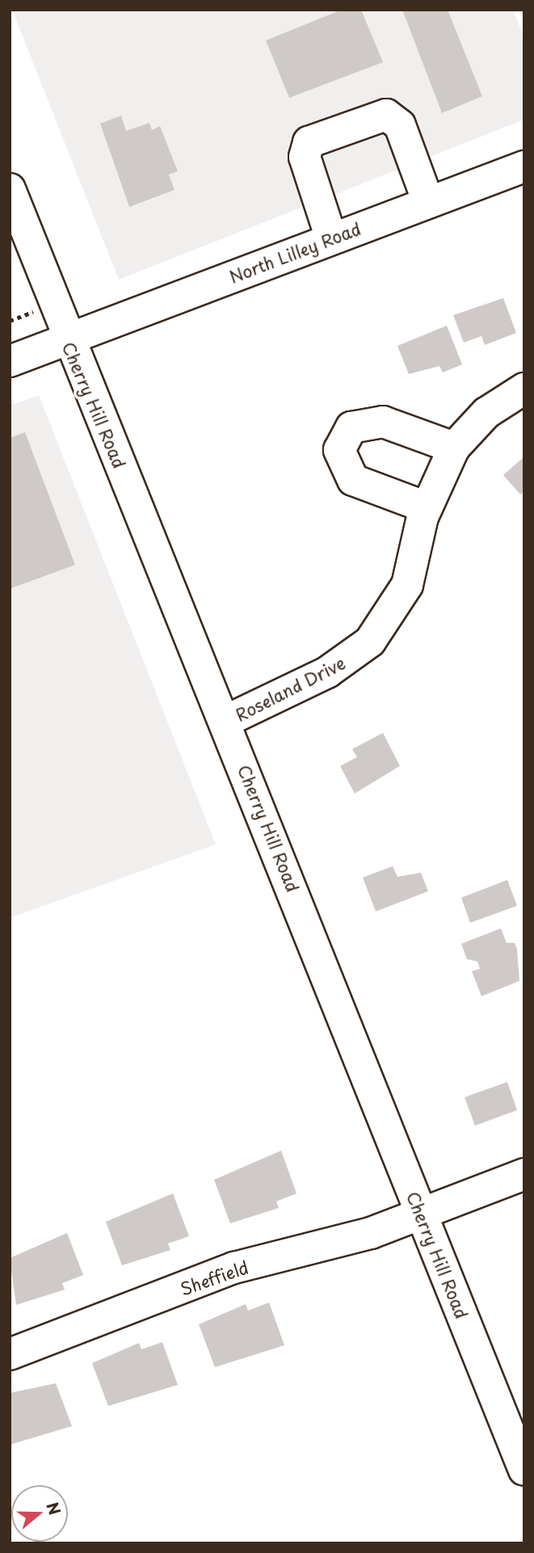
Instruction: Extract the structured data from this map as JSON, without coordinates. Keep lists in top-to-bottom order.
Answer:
{
  "streets": {
    "street": [
      "North Lilley Road",
      "Cherry Hill Road",
      "Roseland Drive",
      "Sheffield"
    ]
  },
  "crossings": [
    ["North Lilley Road", "Cherry Hill Road"],
    ["Cherry Hill Road", "Roseland Drive"],
    ["Cherry Hill Road", "Sheffield"]
  ],
  "north": "right"
}
